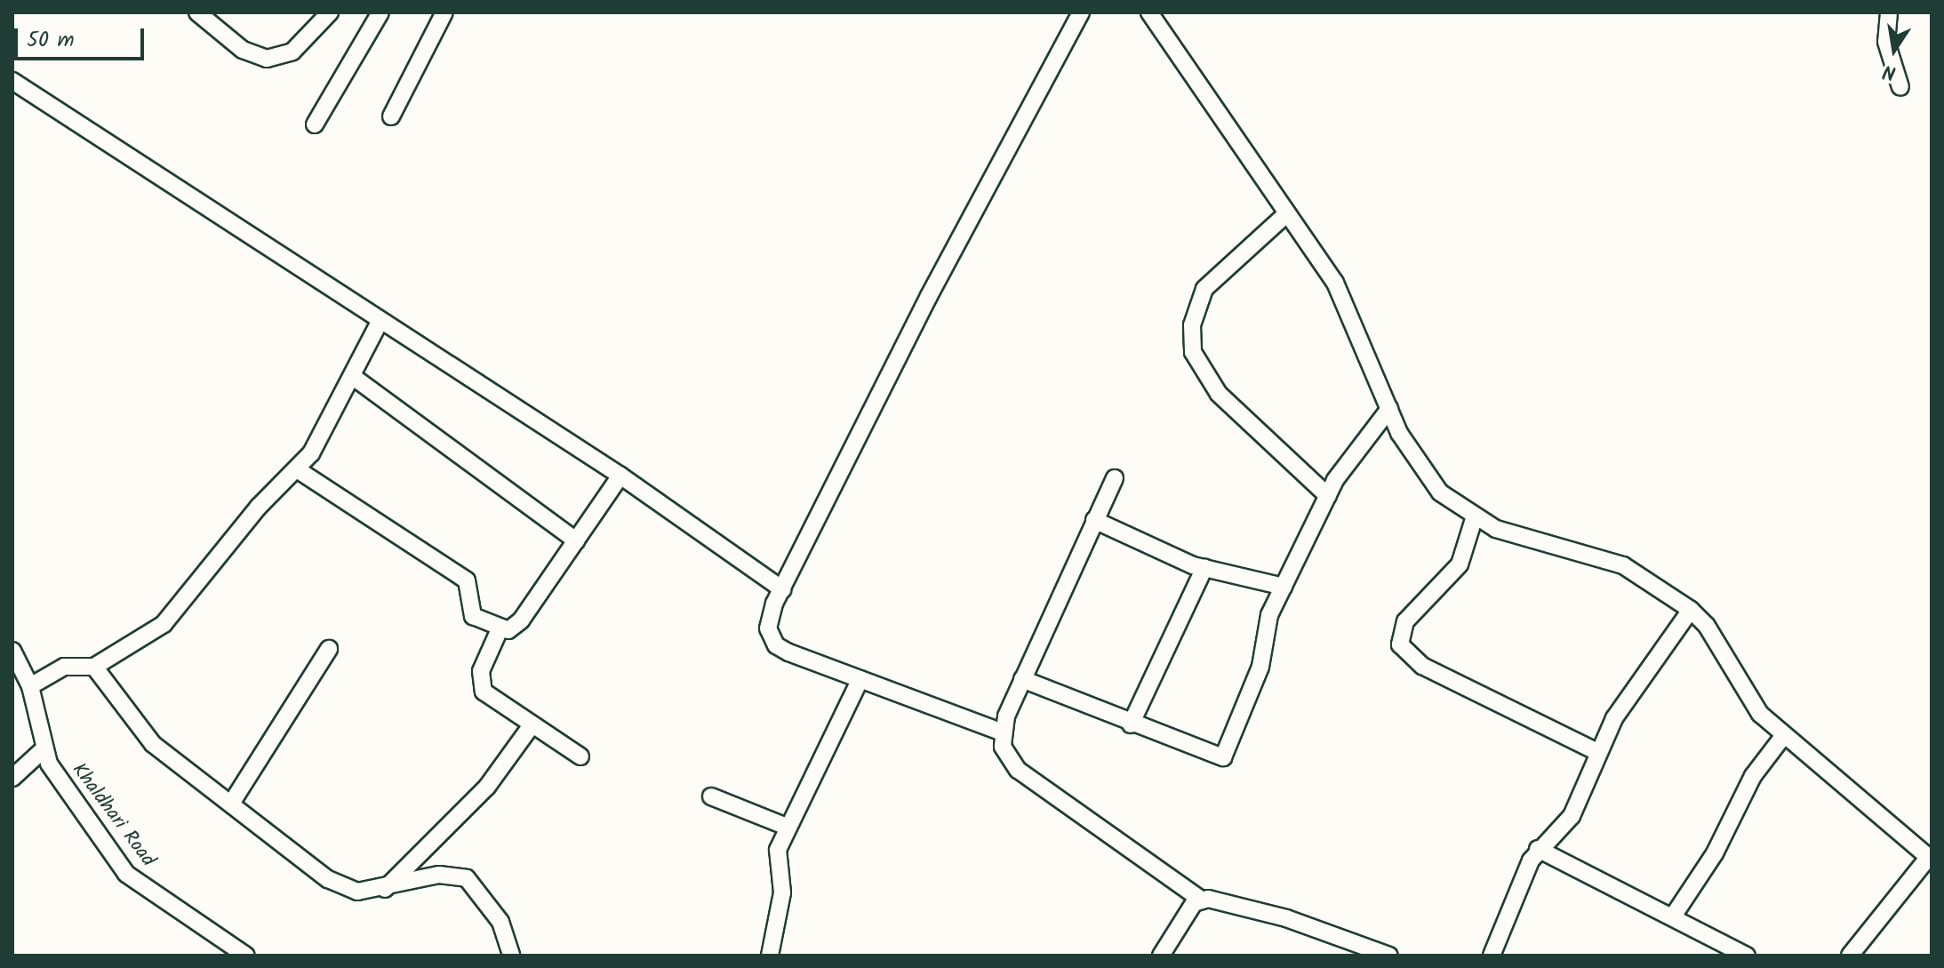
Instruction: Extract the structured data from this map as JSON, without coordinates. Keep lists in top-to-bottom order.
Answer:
{
  "streets": {
    "street": ["Khaldhari Road"]
  },
  "scale_bar": "50 m",
  "north": "bottom"
}
